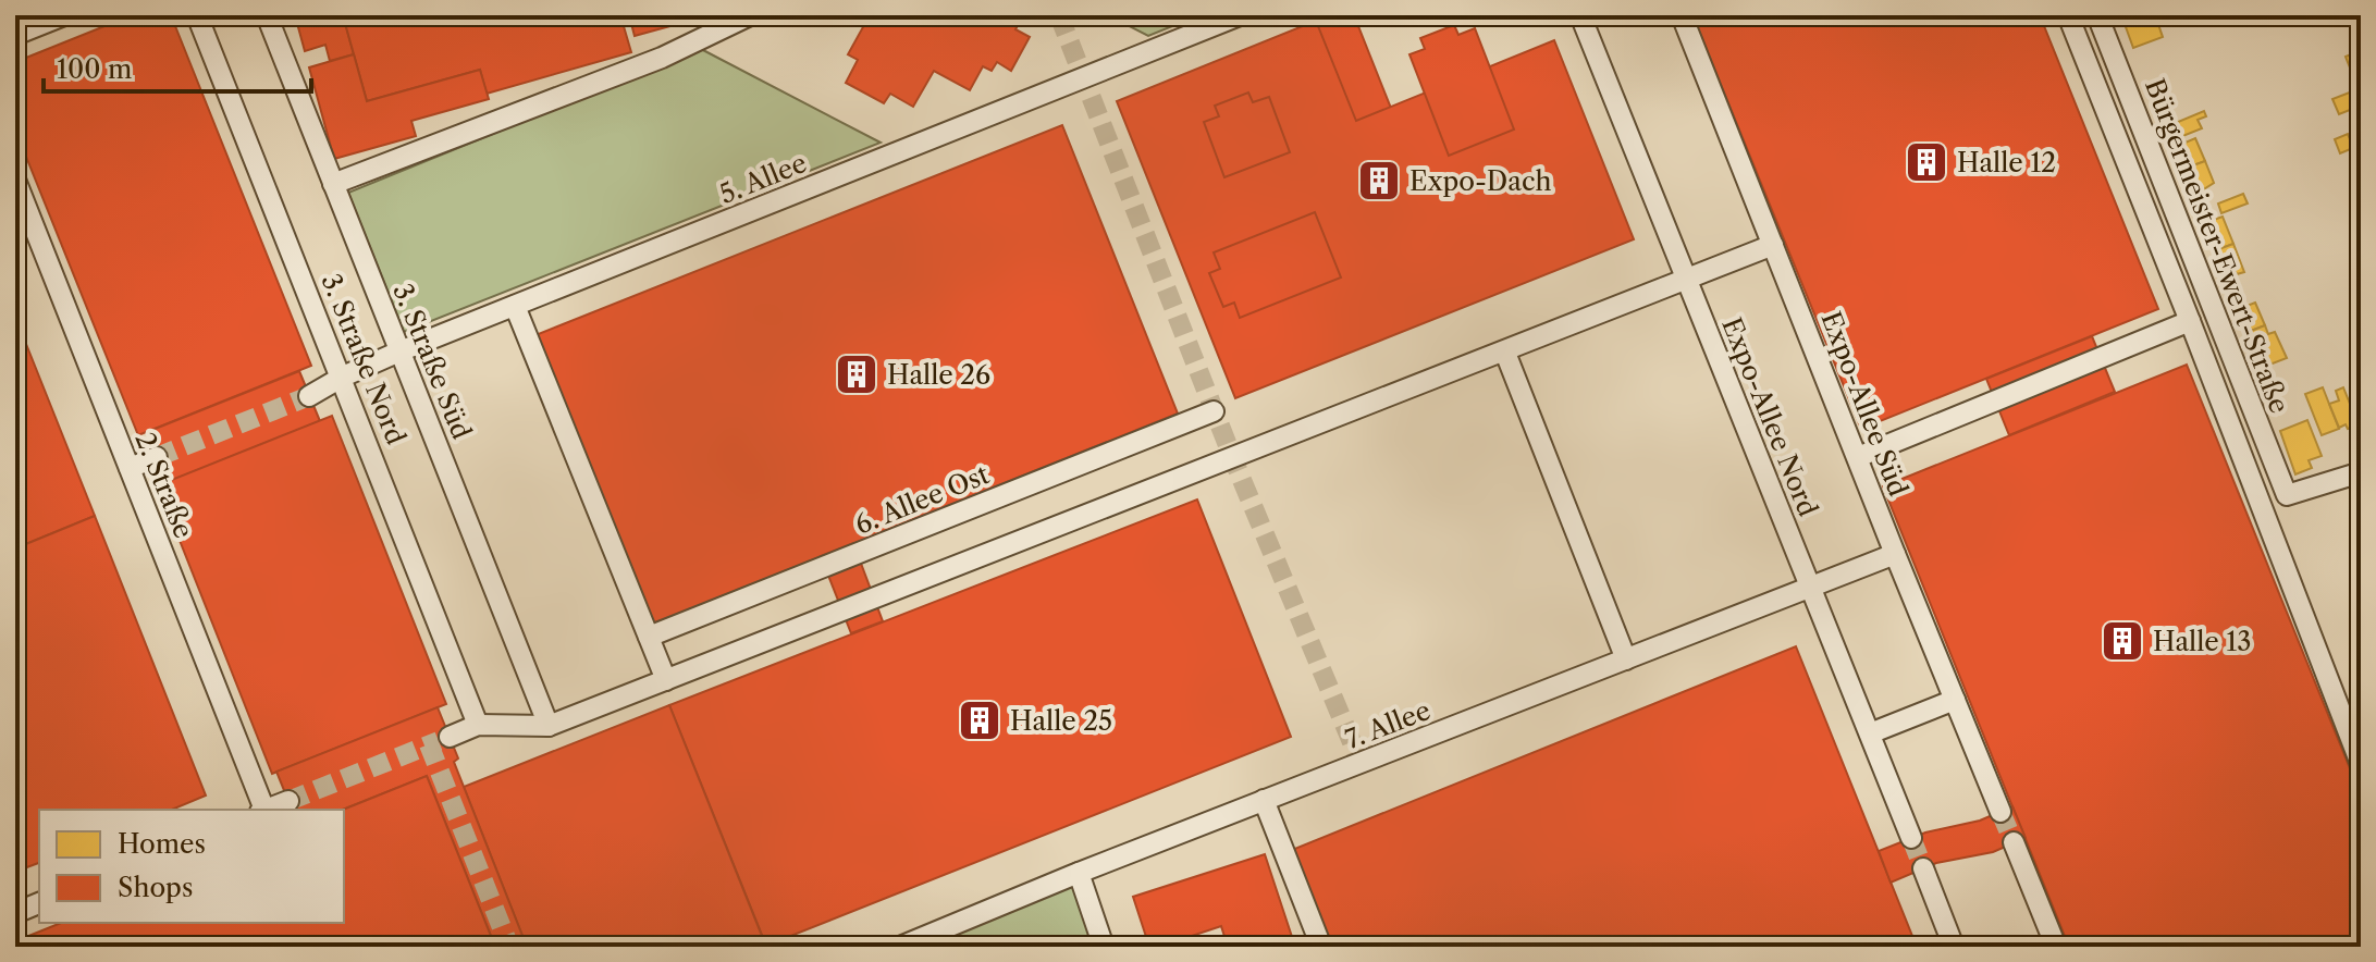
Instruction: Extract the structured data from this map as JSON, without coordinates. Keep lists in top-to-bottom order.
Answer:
{
  "streets": {
    "street": [
      "5. Allee",
      "Bürgermeister-Ewert-Straße",
      "3. Straße Nord",
      "3. Straße Süd",
      "Expo-Allee Süd",
      "Expo-Allee Nord",
      "2. Straße",
      "6. Allee Ost",
      "7. Allee"
    ]
  },
  "crossings": [
    ["5. Allee", "3. Straße Nord"],
    ["5. Allee", "3. Straße Süd"],
    ["Expo-Allee Süd", "7. Allee"],
    ["Expo-Allee Nord", "7. Allee"]
  ],
  "places": {
    "building": [
      "Halle 12",
      "Expo-Dach",
      "Halle 26",
      "Halle 13",
      "Halle 25"
    ]
  },
  "legend": ["Homes", "Shops"],
  "scale_bar": "100 m"
}
